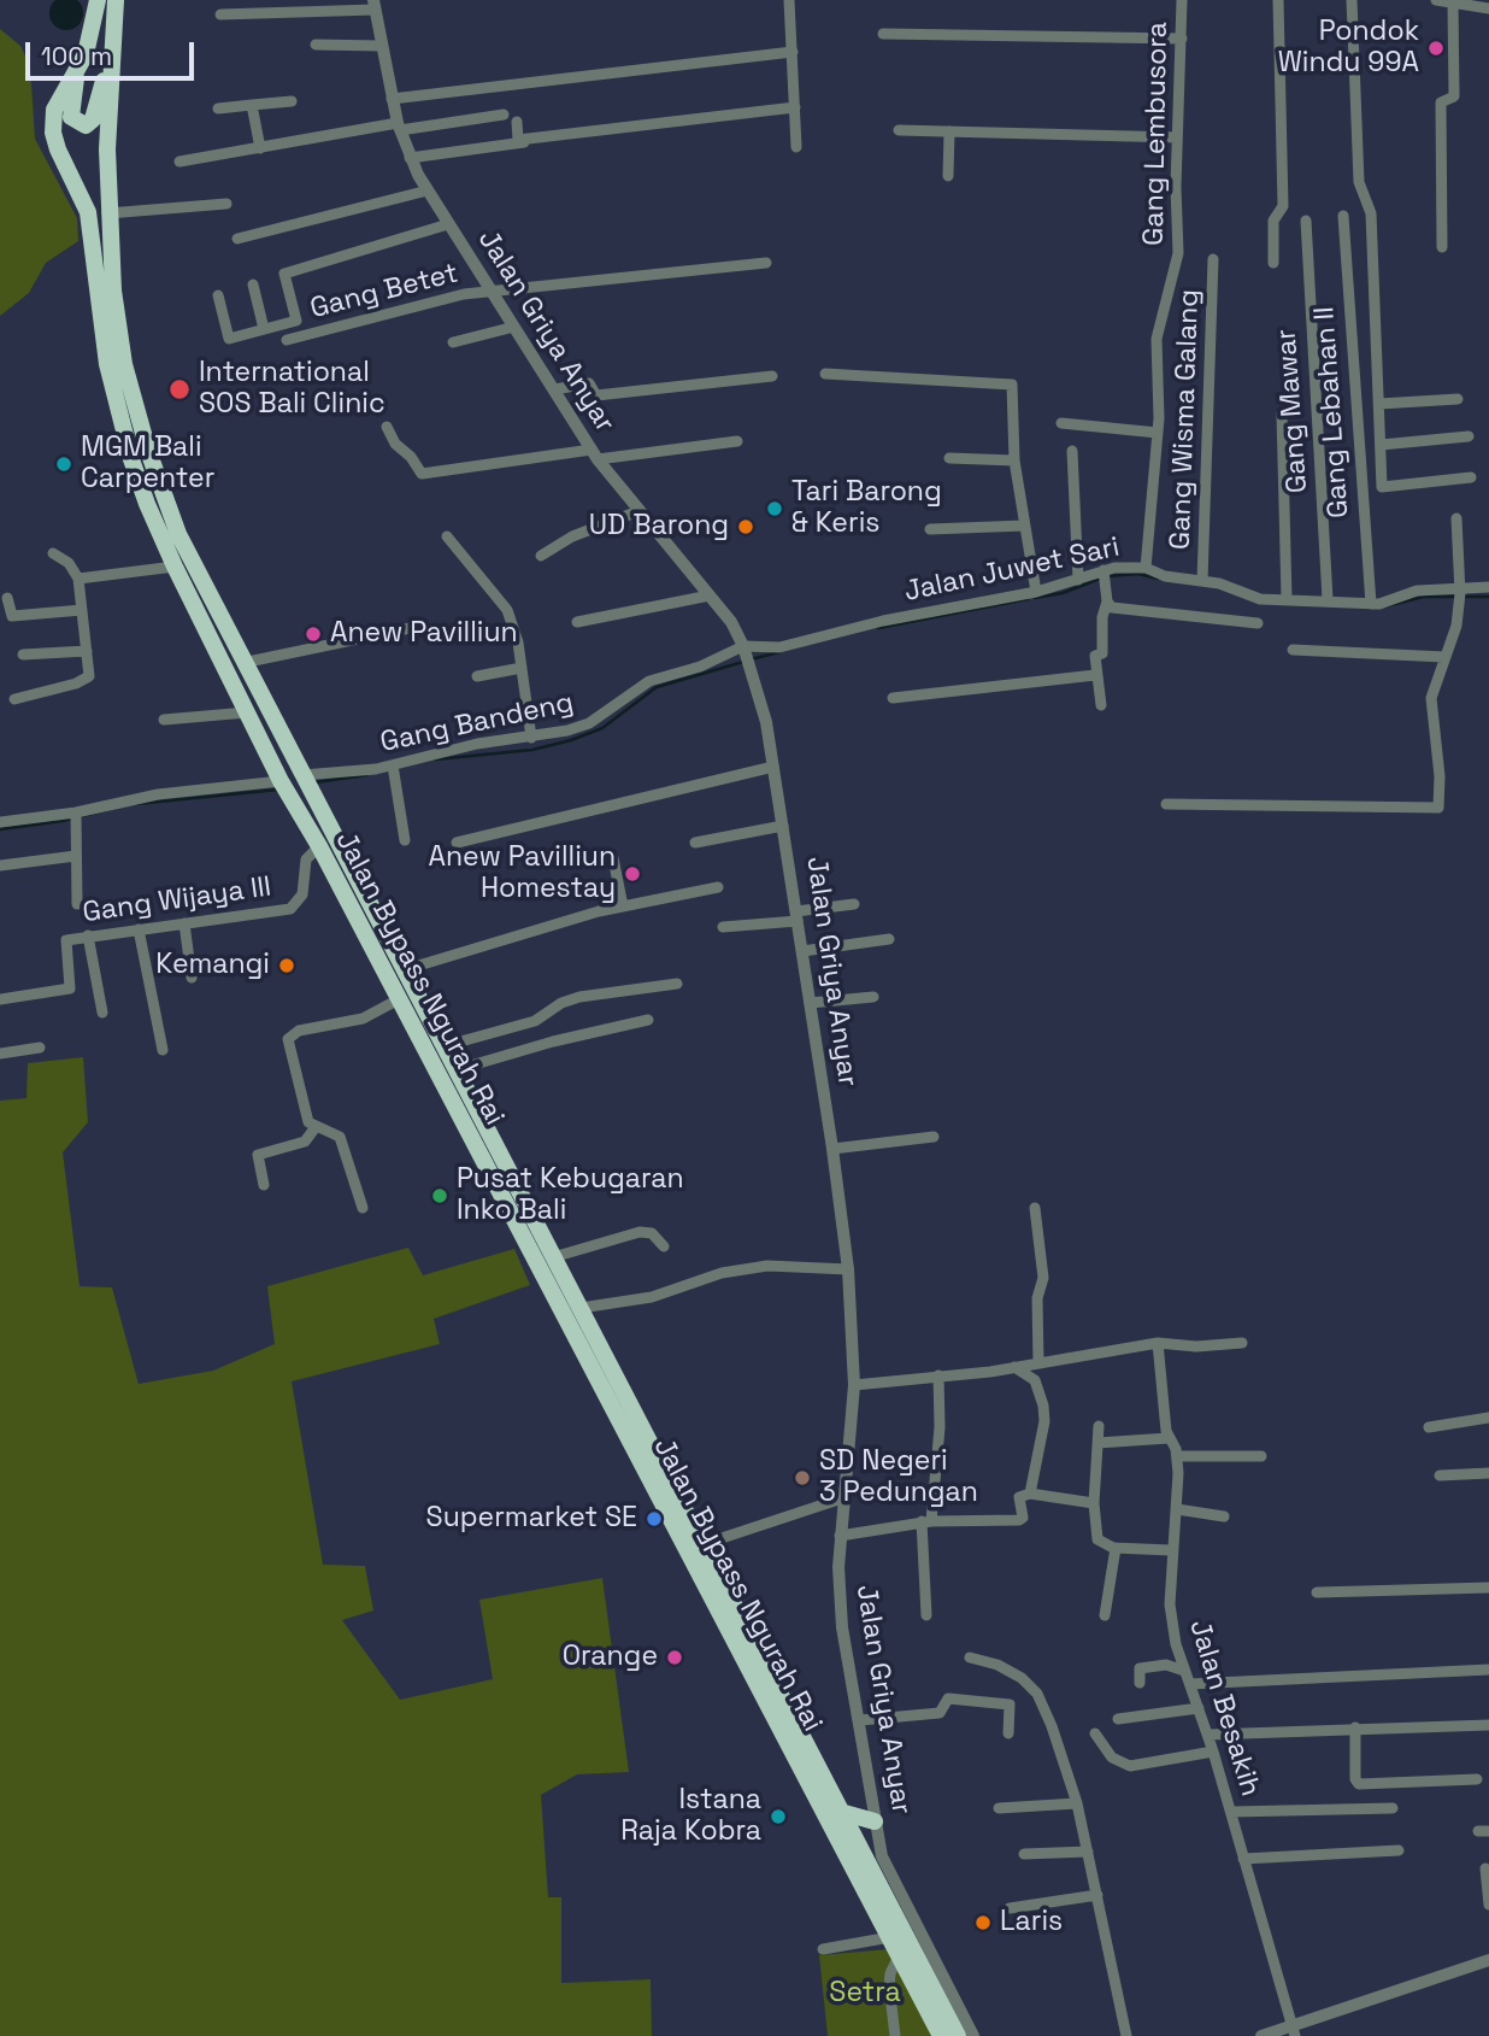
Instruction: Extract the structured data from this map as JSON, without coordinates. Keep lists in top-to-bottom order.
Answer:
{
  "streets": {
    "highway": ["Jalan Bypass Ngurah Rai"],
    "street": [
      "Gang Lembusora",
      "Gang Betet",
      "Jalan Griya Anyar",
      "Gang Mawar",
      "Gang Lebahan II",
      "Gang Wisma Galang",
      "Jalan Juwet Sari",
      "Gang Bandeng",
      "Gang Wijaya III",
      "Jalan Besakih"
    ]
  },
  "crossings": [
    ["Gang Lembusora", "Jalan Juwet Sari"],
    ["Gang Betet", "Jalan Griya Anyar"],
    ["Jalan Griya Anyar", "Jalan Juwet Sari"],
    ["Jalan Griya Anyar", "Gang Bandeng"],
    ["Gang Mawar", "Jalan Juwet Sari"],
    ["Gang Lebahan II", "Jalan Juwet Sari"],
    ["Gang Wisma Galang", "Jalan Juwet Sari"],
    ["Jalan Juwet Sari", "Gang Bandeng"],
    ["Gang Bandeng", "Jalan Bypass Ngurah Rai"],
    ["Gang Wijaya III", "Jalan Bypass Ngurah Rai"]
  ],
  "parks": ["Setra"],
  "places": [
    "Pondok Windu 99A",
    "International SOS Bali Clinic",
    "MGM Bali Carpenter",
    "Tari Barong & Keris",
    "UD Barong",
    "Anew Pavilliun",
    "Anew Pavilliun Homestay",
    "Kemangi",
    "Pusat Kebugaran Inko Bali",
    "SD Negeri 3 Pedungan",
    "Supermarket SE",
    "Orange",
    "Istana Raja Kobra",
    "Laris"
  ],
  "scale_bar": "100 m"
}
